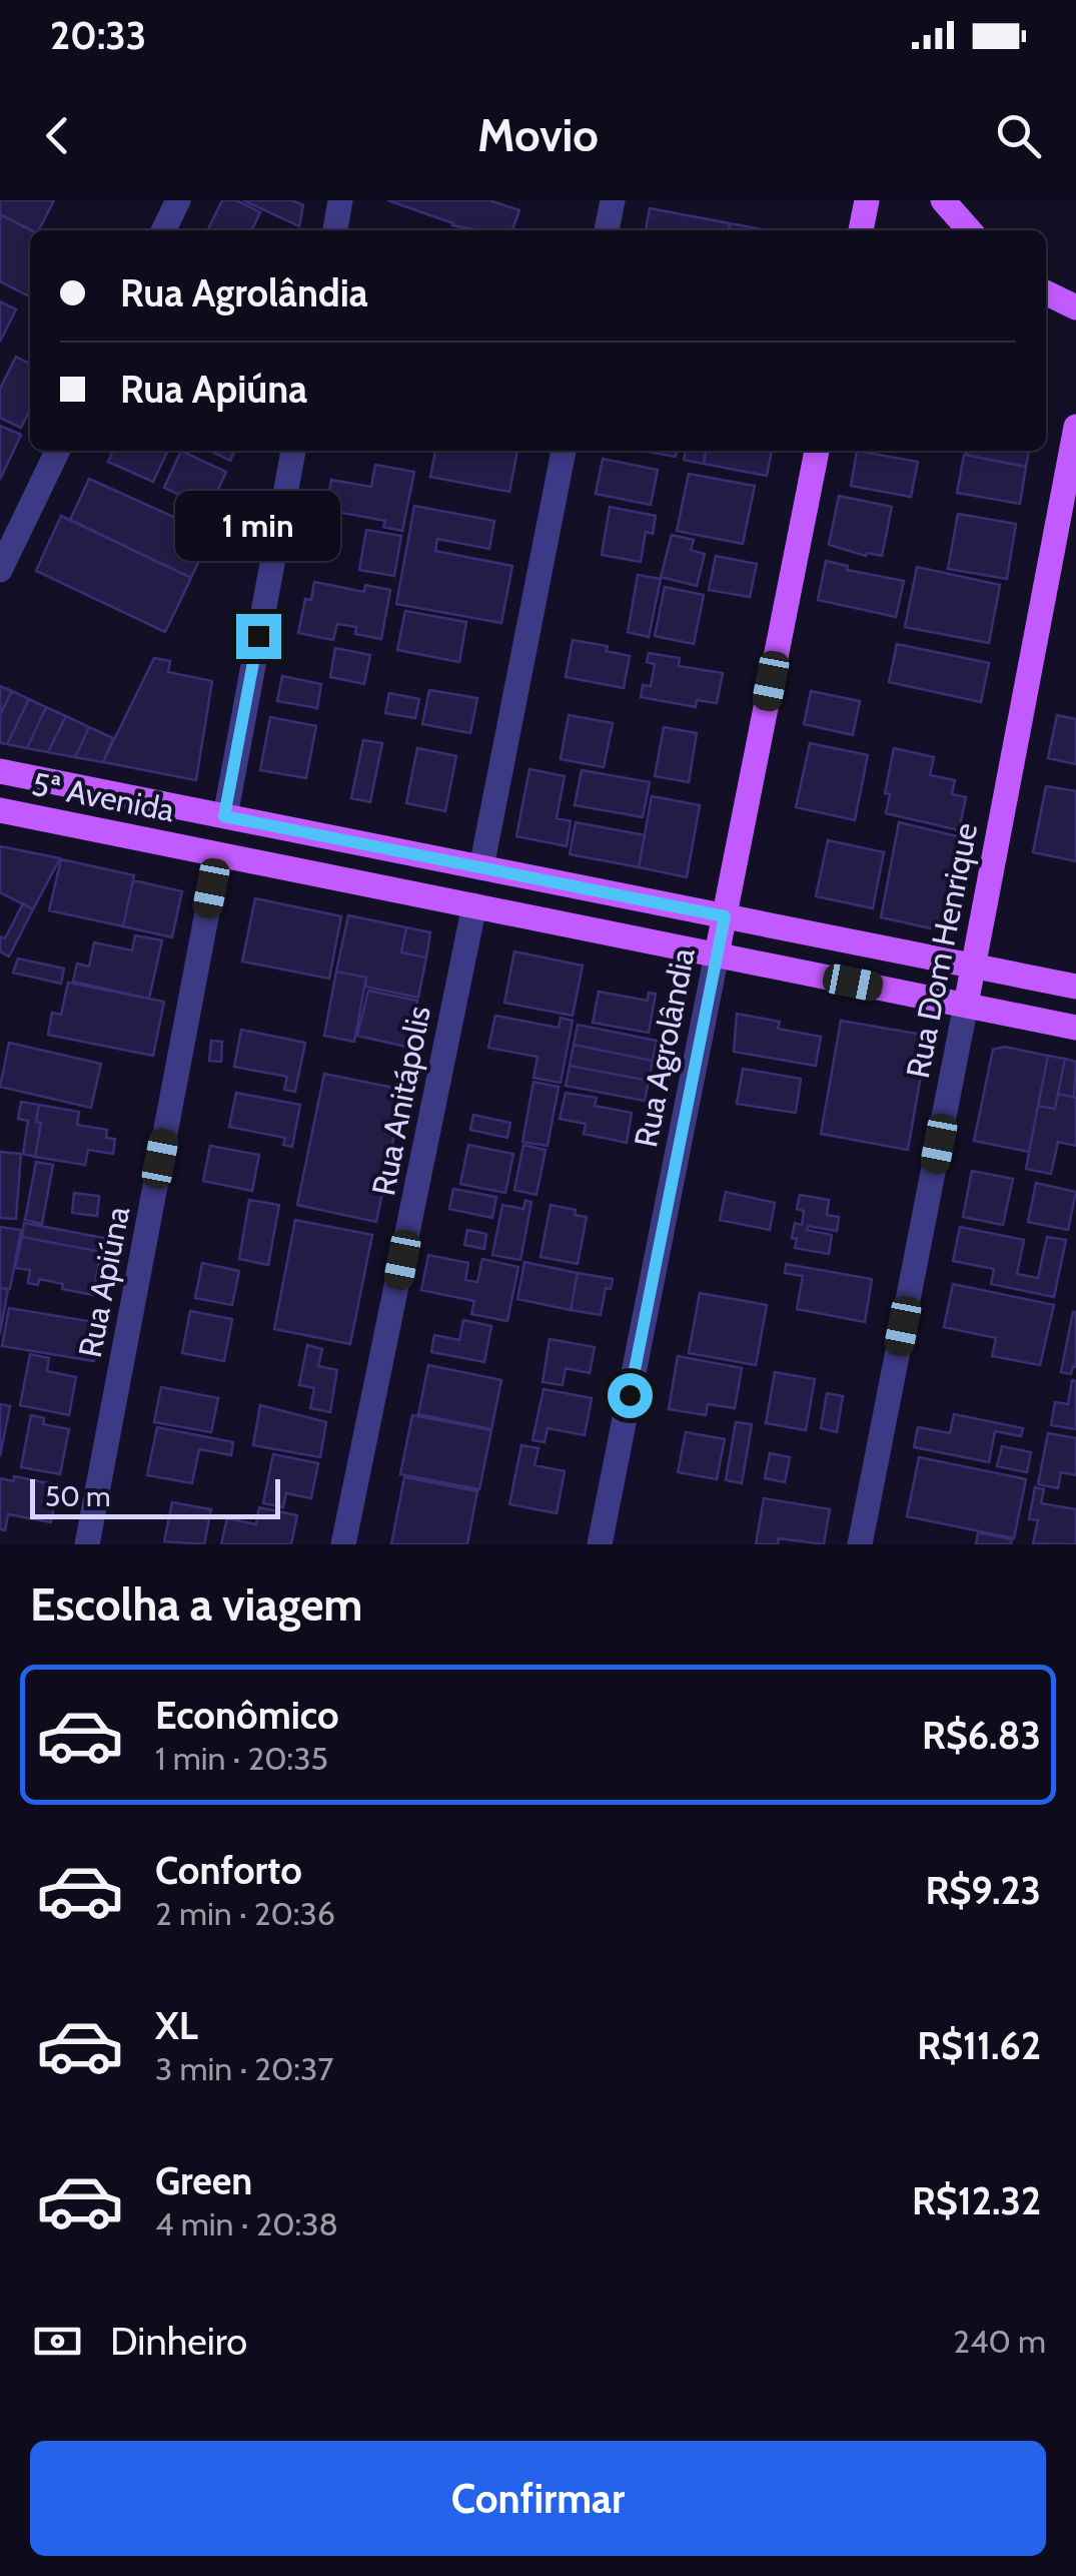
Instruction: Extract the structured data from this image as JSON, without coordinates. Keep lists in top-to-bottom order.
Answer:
{
  "streets": {
    "main road": ["5ª Avenida", "Rua Dom Henrique", "Rua Agrolândia"],
    "street": ["Rua Anitápolis", "Rua Apiúna"]
  },
  "crossings": [
    ["5ª Avenida", "Rua Dom Henrique"],
    ["5ª Avenida", "Rua Agrolândia"],
    ["5ª Avenida", "Rua Anitápolis"],
    ["5ª Avenida", "Rua Apiúna"]
  ],
  "scale_bar": "50 m",
  "page": {
    "status": "20:33",
    "header": "Movio",
    "banner": ["Rua Agrolândia", "Rua Apiúna"],
    "bubble": "1 min",
    "scale": "50 m",
    "heading": "Escolha a viagem",
    "list": [
      {
        "name": "Econômico",
        "note": "1 min · 20:35",
        "value": "R$6.83"
      },
      {
        "name": "Conforto",
        "note": "2 min · 20:36",
        "value": "R$9.23"
      },
      {
        "name": "XL",
        "note": "3 min · 20:37",
        "value": "R$11.62"
      },
      {
        "name": "Green",
        "note": "4 min · 20:38",
        "value": "R$12.32"
      }
    ],
    "pay": ["Dinheiro", "240 m"],
    "buttons": "Confirmar"
  }
}
